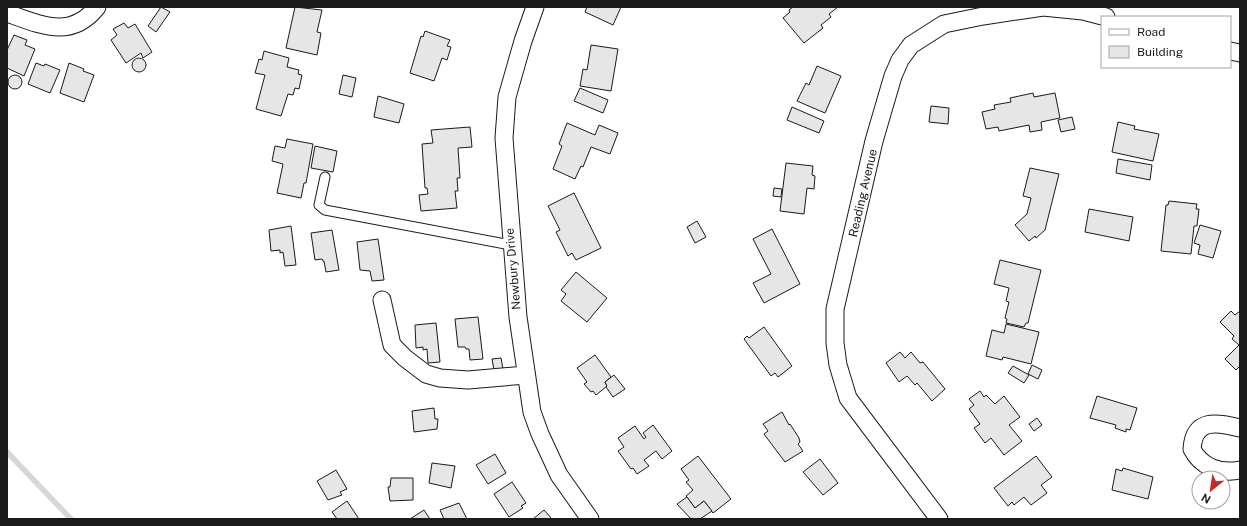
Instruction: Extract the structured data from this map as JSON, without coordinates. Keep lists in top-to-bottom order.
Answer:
{
  "streets": {
    "street": ["Reading Avenue", "Newbury Drive"]
  },
  "legend": ["Road", "Building"],
  "north": "bottom left"
}
